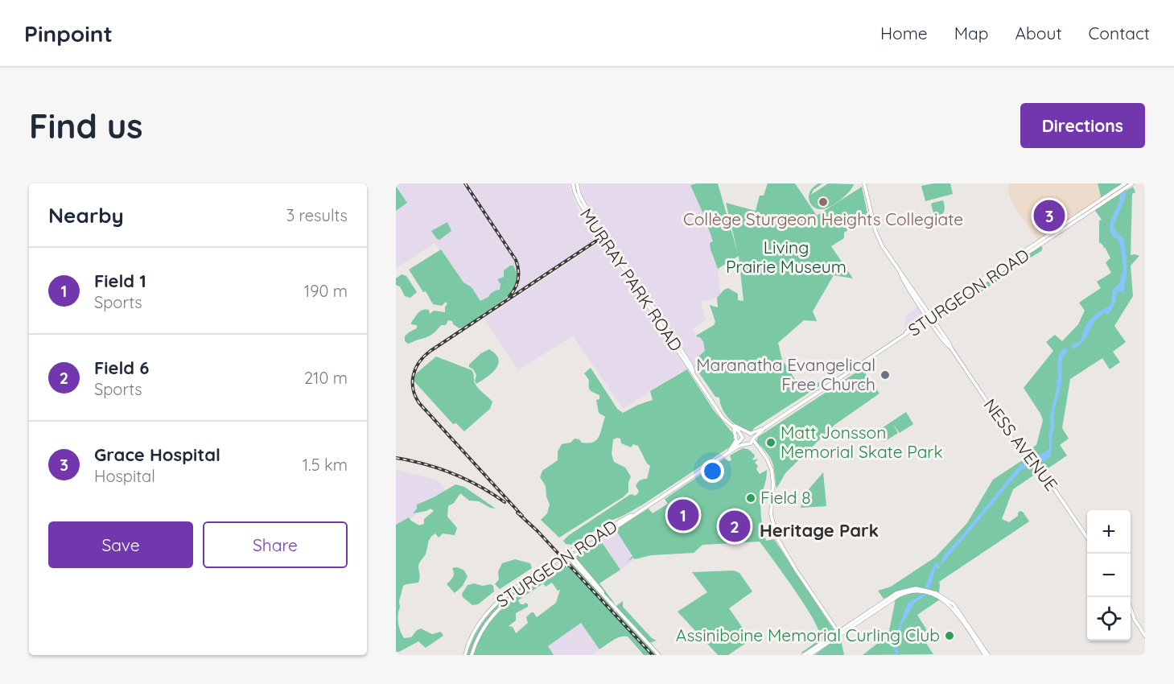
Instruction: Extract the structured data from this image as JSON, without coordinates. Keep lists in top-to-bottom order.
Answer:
{
  "streets": {
    "main road": ["MURRAY PARK ROAD", "STURGEON ROAD", "NESS AVENUE"]
  },
  "crossings": [
    ["MURRAY PARK ROAD", "STURGEON ROAD"],
    ["STURGEON ROAD", "NESS AVENUE"]
  ],
  "districts": ["Heritage Park"],
  "parks": ["Living Prairie Museum"],
  "places": [
    "Collège Sturgeon Heights Collegiate",
    "Maranatha Evangelical Free Church",
    "Matt Jonsson Memorial Skate Park",
    "Field 8",
    "Assiniboine Memorial Curling Club"
  ],
  "page": {
    "header": "Pinpoint",
    "nav": [
      "Home",
      "Map",
      "About",
      "Contact"
    ],
    "buttons": [
      "Directions",
      ["Save", "Share"]
    ],
    "title": "Find us",
    "heading": ["Nearby", "3 results"],
    "pins": ["3", "1", "2"],
    "list": [
      {
        "mark": "1",
        "name": "Field 1",
        "note": "Sports",
        "value": "190 m"
      },
      {
        "mark": "2",
        "name": "Field 6",
        "note": "Sports",
        "value": "210 m"
      },
      {
        "mark": "3",
        "name": "Grace Hospital",
        "note": "Hospital",
        "value": "1.5 km"
      }
    ],
    "map_buttons": ["+", "−"]
  }
}
